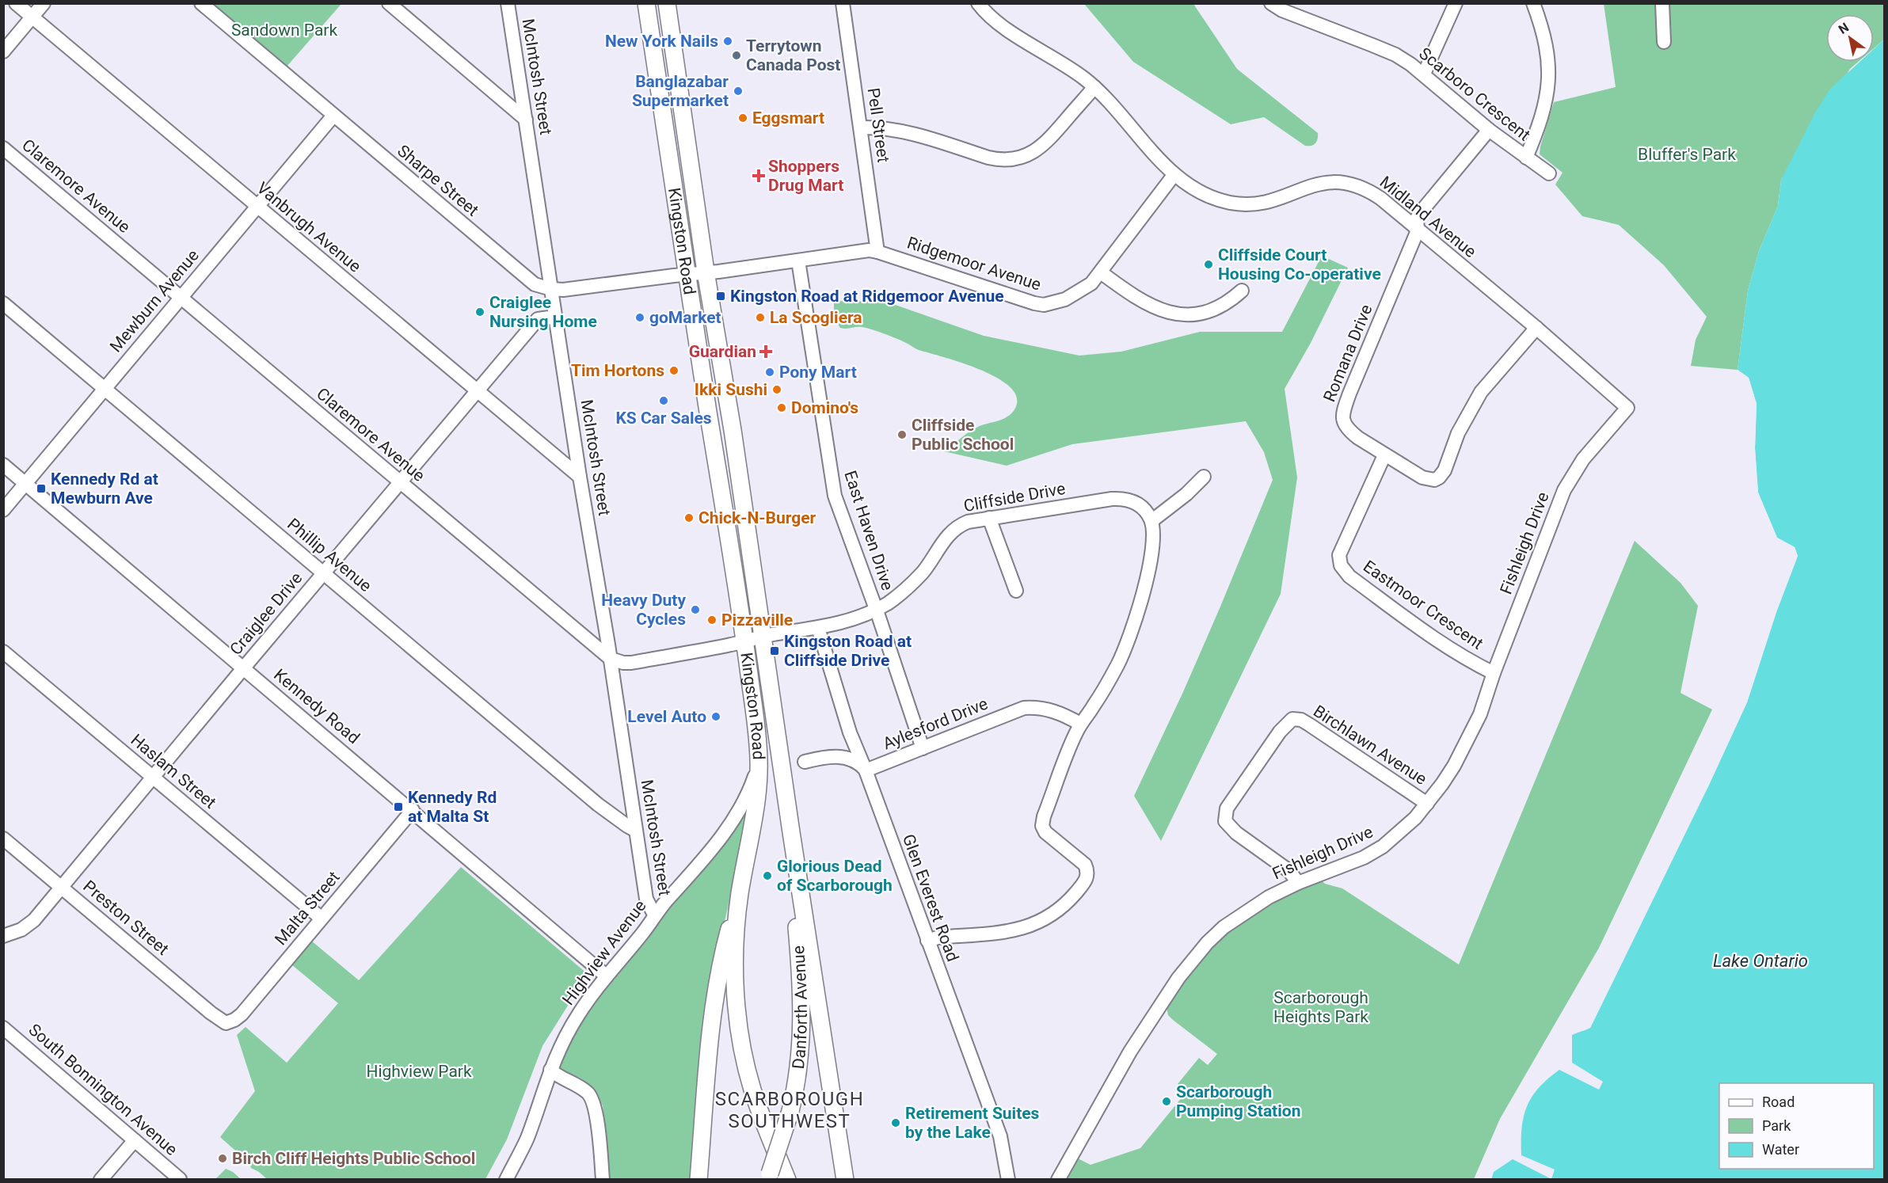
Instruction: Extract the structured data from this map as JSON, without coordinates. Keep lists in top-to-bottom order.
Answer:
{
  "streets": {
    "main road": ["Kingston Road", "Danforth Avenue"],
    "street": [
      "McIntosh Street",
      "Scarboro Crescent",
      "Pell Street",
      "Sharpe Street",
      "Claremore Avenue",
      "Midland Avenue",
      "Vanbrugh Avenue",
      "Ridgemoor Avenue",
      "Mewburn Avenue",
      "Romana Drive",
      "Cliffside Drive",
      "East Haven Drive",
      "Fishleigh Drive",
      "Phillip Avenue",
      "Eastmoor Crescent",
      "Craiglee Drive",
      "Kennedy Road",
      "Aylesford Drive",
      "Birchlawn Avenue",
      "Haslam Street",
      "Glen Everest Road",
      "Malta Street",
      "Preston Street",
      "Highview Avenue",
      "South Bonnington Avenue"
    ]
  },
  "crossings": [
    ["McIntosh Street", "Sharpe Street"],
    ["McIntosh Street", "Claremore Avenue"],
    ["McIntosh Street", "Vanbrugh Avenue"],
    ["McIntosh Street", "Phillip Avenue"],
    ["McIntosh Street", "Craiglee Drive"],
    ["McIntosh Street", "Highview Avenue"],
    ["Scarboro Crescent", "Romana Drive"],
    ["Pell Street", "Ridgemoor Avenue"],
    ["Sharpe Street", "Kingston Road"],
    ["Sharpe Street", "Ridgemoor Avenue"],
    ["Sharpe Street", "Mewburn Avenue"],
    ["Claremore Avenue", "Mewburn Avenue"],
    ["Claremore Avenue", "Craiglee Drive"],
    ["Midland Avenue", "Ridgemoor Avenue"],
    ["Midland Avenue", "Romana Drive"],
    ["Midland Avenue", "Fishleigh Drive"],
    ["Vanbrugh Avenue", "Mewburn Avenue"],
    ["Vanbrugh Avenue", "Craiglee Drive"],
    ["Kingston Road", "Ridgemoor Avenue"],
    ["Kingston Road", "Cliffside Drive"],
    ["Kingston Road", "Highview Avenue"],
    ["Kingston Road", "Danforth Avenue"],
    ["Ridgemoor Avenue", "East Haven Drive"],
    ["Mewburn Avenue", "Phillip Avenue"],
    ["Mewburn Avenue", "Kennedy Road"],
    ["Romana Drive", "Eastmoor Crescent"],
    ["Cliffside Drive", "East Haven Drive"],
    ["Cliffside Drive", "Glen Everest Road"],
    ["East Haven Drive", "Aylesford Drive"],
    ["Fishleigh Drive", "Eastmoor Crescent"],
    ["Fishleigh Drive", "Birchlawn Avenue"],
    ["Phillip Avenue", "Craiglee Drive"],
    ["Craiglee Drive", "Kennedy Road"],
    ["Craiglee Drive", "Haslam Street"],
    ["Craiglee Drive", "Preston Street"],
    ["Kennedy Road", "Malta Street"],
    ["Kennedy Road", "Highview Avenue"],
    ["Aylesford Drive", "Glen Everest Road"],
    ["Haslam Street", "Malta Street"],
    ["Malta Street", "Preston Street"]
  ],
  "districts": ["SCARBOROUGH SOUTHWEST"],
  "water": ["Lake Ontario"],
  "parks": [
    "Sandown Park",
    "Bluffer's Park",
    "Scarborough Heights Park",
    "Highview Park"
  ],
  "places": {
    "other": [
      "New York Nails",
      "Terrytown Canada Post",
      "Banglazabar Supermarket",
      "Eggsmart",
      "Cliffside Court Housing Co-operative",
      "Craiglee Nursing Home",
      "goMarket",
      "La Scogliera",
      "Tim Hortons",
      "Pony Mart",
      "Ikki Sushi",
      "KS Car Sales",
      "Domino's",
      "Cliffside Public School",
      "Chick-N-Burger",
      "Heavy Duty Cycles",
      "Pizzaville",
      "Level Auto",
      "Glorious Dead of Scarborough",
      "Scarborough Pumping Station",
      "Retirement Suites by the Lake",
      "Birch Cliff Heights Public School"
    ],
    "health": ["Shoppers Drug Mart", "Guardian"],
    "transit": [
      "Kingston Road at Ridgemoor Avenue",
      "Kennedy Rd at Mewburn Ave",
      "Kingston Road at Cliffside Drive",
      "Kennedy Rd at Malta St"
    ]
  },
  "legend": ["Road", "Park", "Water"],
  "north": "top left"
}
